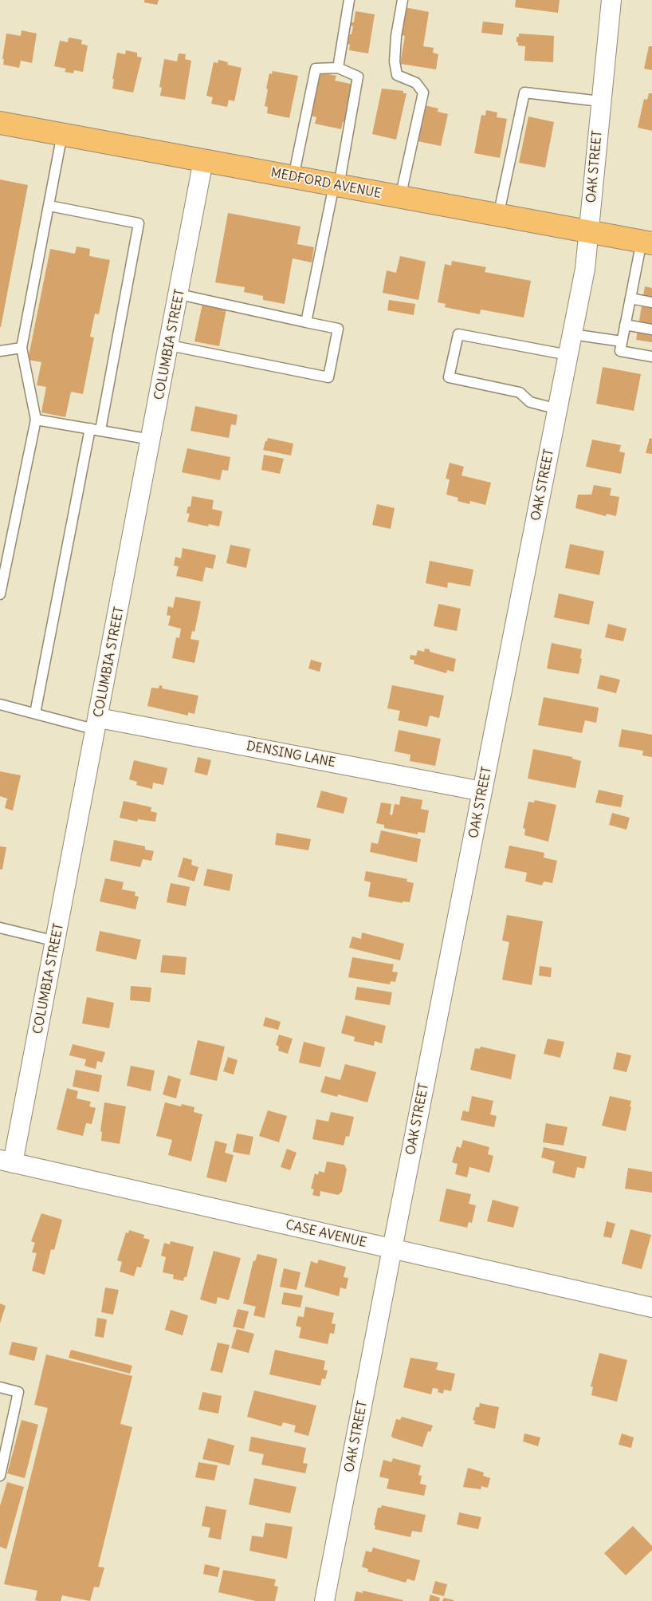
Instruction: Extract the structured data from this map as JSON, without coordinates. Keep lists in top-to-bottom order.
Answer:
{
  "streets": {
    "main road": ["MEDFORD AVENUE"],
    "street": [
      "OAK STREET",
      "COLUMBIA STREET",
      "DENSING LANE",
      "CASE AVENUE"
    ]
  },
  "crossings": [
    ["OAK STREET", "MEDFORD AVENUE"],
    ["OAK STREET", "DENSING LANE"],
    ["OAK STREET", "CASE AVENUE"],
    ["MEDFORD AVENUE", "COLUMBIA STREET"],
    ["COLUMBIA STREET", "DENSING LANE"],
    ["COLUMBIA STREET", "CASE AVENUE"]
  ]
}
